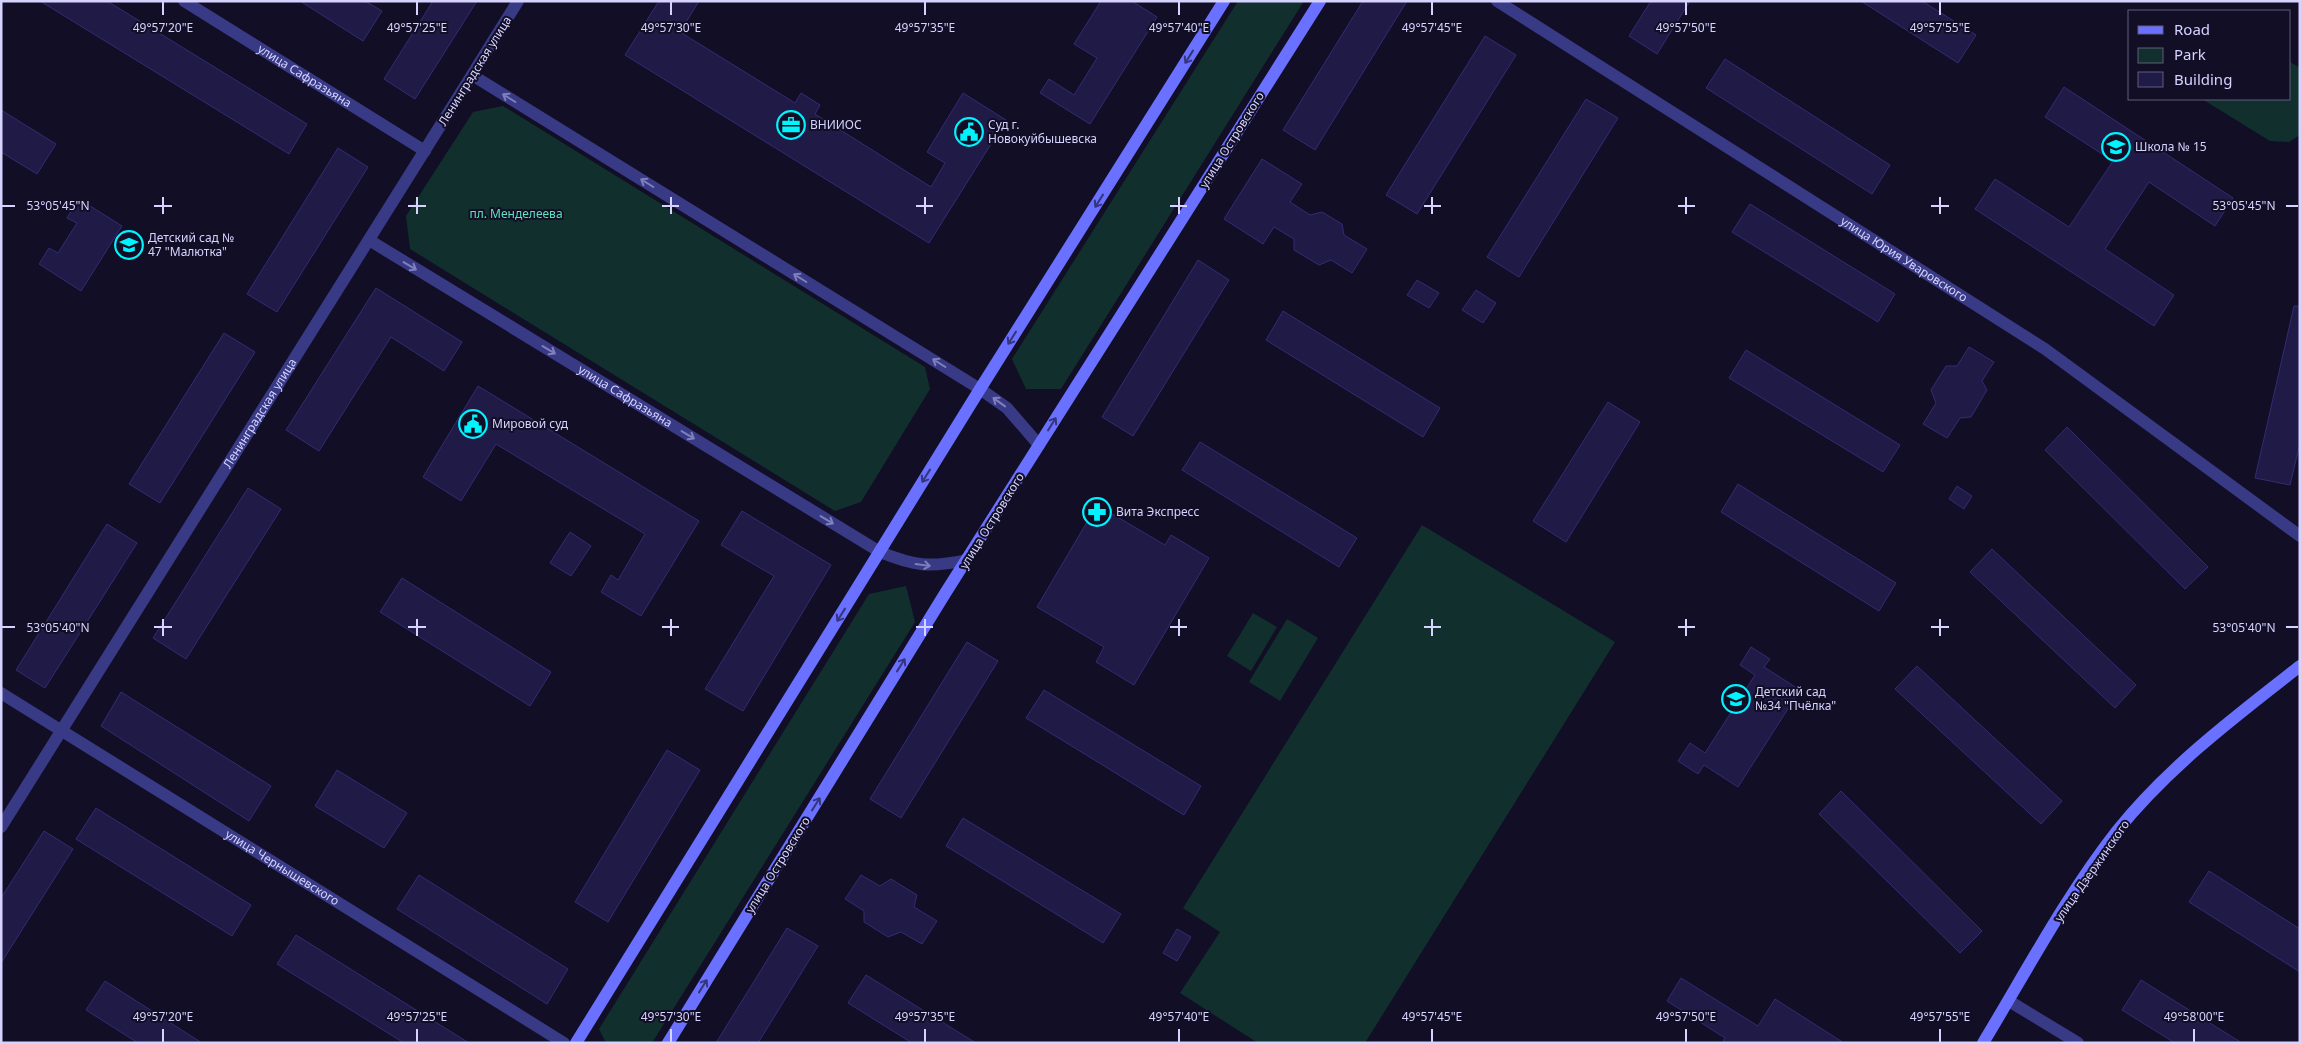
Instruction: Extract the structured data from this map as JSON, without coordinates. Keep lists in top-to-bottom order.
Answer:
{
  "streets": {
    "main road": ["улица Островского", "улица Дзержинского"],
    "street": [
      "Ленинградская улица",
      "улица Сафразьяна",
      "улица Юрия Уваровского",
      "улица Чернышевского"
    ]
  },
  "crossings": [
    ["Ленинградская улица", "улица Сафразьяна"],
    ["Ленинградская улица", "улица Чернышевского"],
    ["улица Сафразьяна", "улица Островского"]
  ],
  "one_way": ["улица Сафразьяна"],
  "parks": ["пл. Менделеева"],
  "places": {
    "office": ["ВНИИОС"],
    "public building": ["Суд г. Новокуйбышевска", "Мировой суд"],
    "school or university": ["Школа № 15", "Детский сад № 47 \"Малютка\"", "Детский сад №34 \"Пчёлка\""],
    "pharmacy": ["Вита Экспресс"]
  },
  "legend": ["Road", "Park", "Building"],
  "coordinates": [
    "49°57'20\"E",
    "49°57'25\"E",
    "49°57'30\"E",
    "49°57'35\"E",
    "49°57'40\"E",
    "49°57'45\"E",
    "49°57'50\"E",
    "49°57'55\"E",
    "53°05'45\"N",
    "53°05'40\"N",
    "49°58'00\"E"
  ]
}
